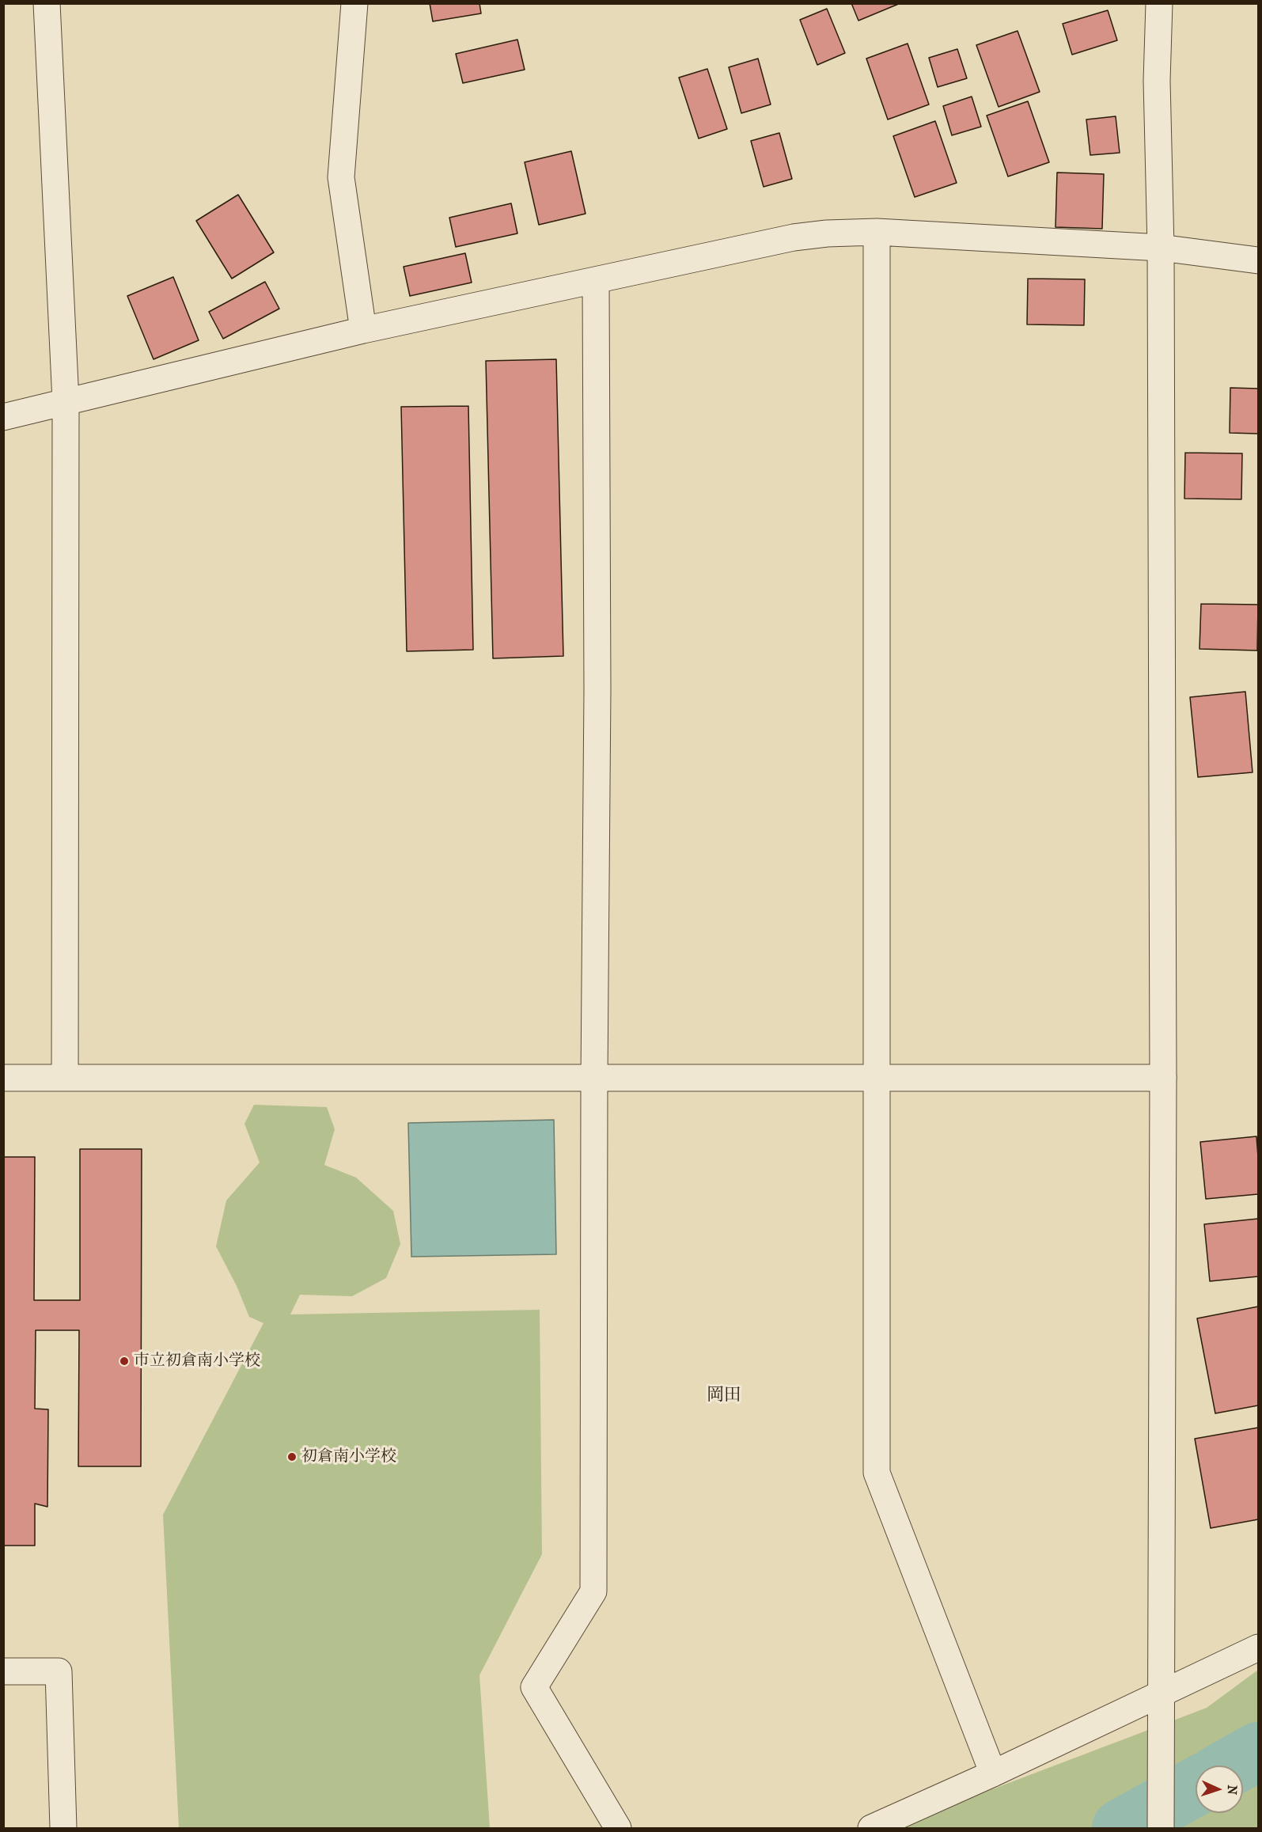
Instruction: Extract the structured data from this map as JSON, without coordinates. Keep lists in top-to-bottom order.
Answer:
{
  "districts": ["岡田"],
  "places": ["市立初倉南小学校", "初倉南小学校"],
  "north": "right"
}
